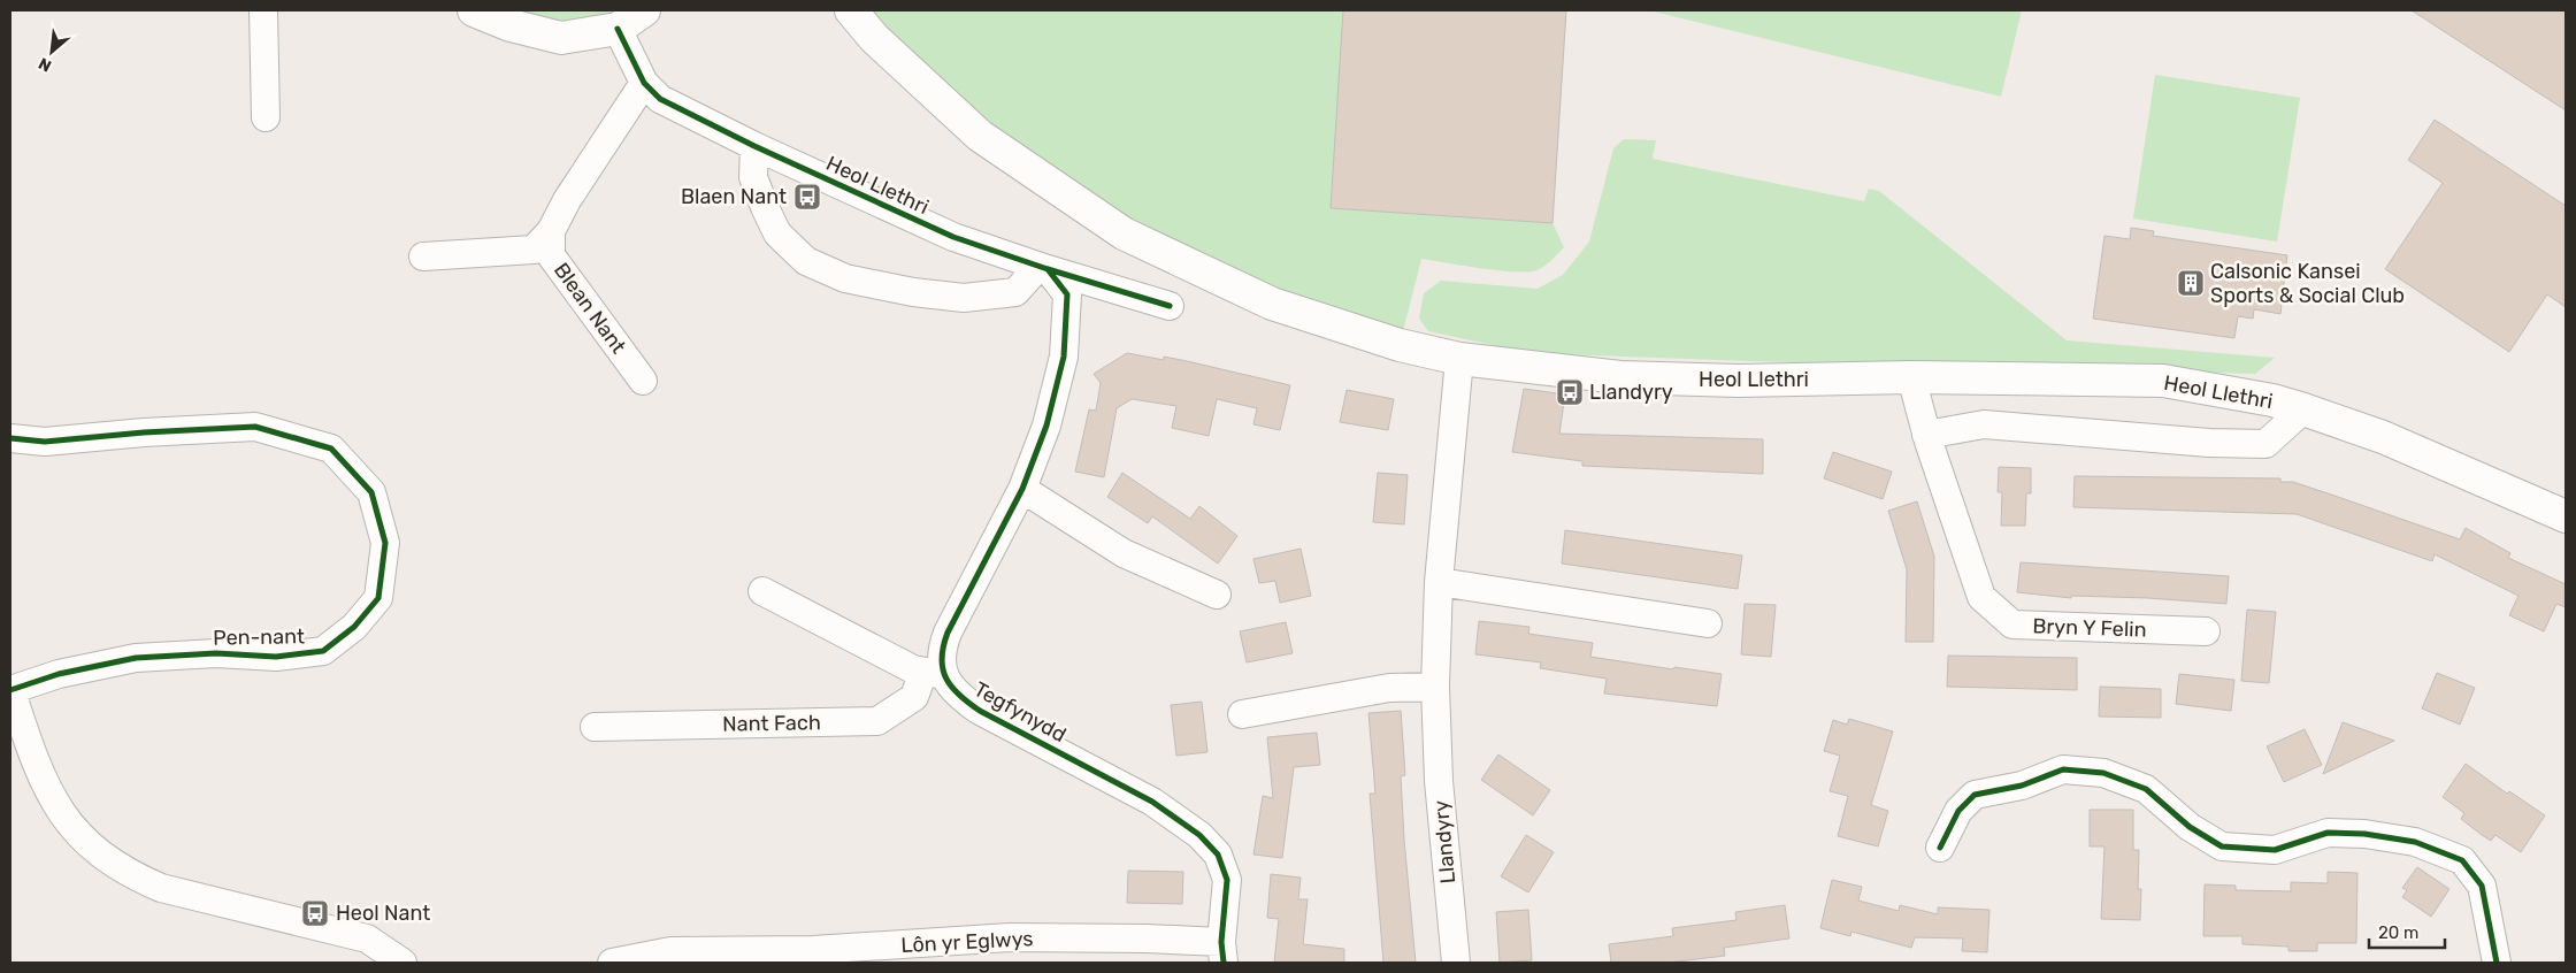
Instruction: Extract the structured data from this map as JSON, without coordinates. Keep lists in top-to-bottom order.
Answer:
{
  "streets": {
    "main road": ["Heol Llethri"],
    "street": [
      "Blean Nant",
      "Bryn Y Felin",
      "Pen-nant",
      "Tegfynydd",
      "Nant Fach",
      "Llandyry",
      "Lôn yr Eglwys"
    ]
  },
  "crossings": [
    ["Heol Llethri", "Blean Nant"],
    ["Heol Llethri", "Bryn Y Felin"],
    ["Heol Llethri", "Llandyry"],
    ["Tegfynydd", "Nant Fach"],
    ["Tegfynydd", "Lôn yr Eglwys"]
  ],
  "places": {
    "bus stop": ["Blaen Nant", "Llandyry", "Heol Nant"],
    "building": ["Calsonic Kansei Sports & Social Club"]
  },
  "scale_bar": "20 m",
  "north": "bottom left"
}
